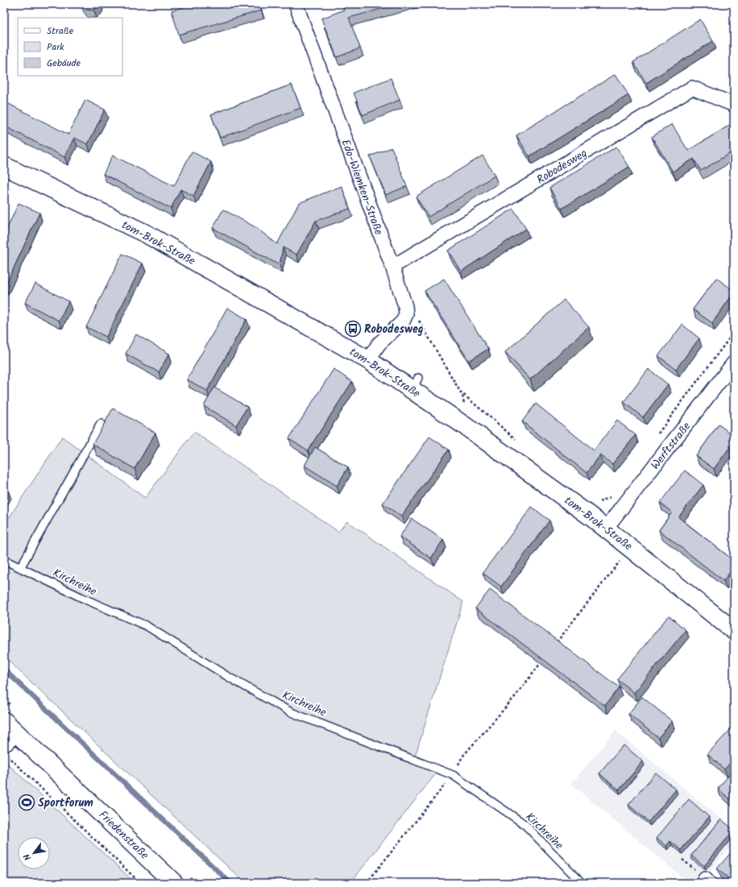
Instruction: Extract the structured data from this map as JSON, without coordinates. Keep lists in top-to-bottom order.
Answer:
{
  "streets": {
    "street": [
      "Robodesweg",
      "Edo-Wiemken-Straße",
      "tom-Brok-Straße",
      "Werftstraße",
      "Friedenstraße"
    ],
    "lane": ["Kirchreihe"]
  },
  "crossings": [
    ["Robodesweg", "Edo-Wiemken-Straße"],
    ["Edo-Wiemken-Straße", "tom-Brok-Straße"],
    ["tom-Brok-Straße", "Werftstraße"]
  ],
  "places": {
    "bus stop": ["Robodesweg"],
    "sports": ["Sportforum"]
  },
  "legend": ["Straße", "Park", "Gebäude"],
  "north": "bottom left"
}
